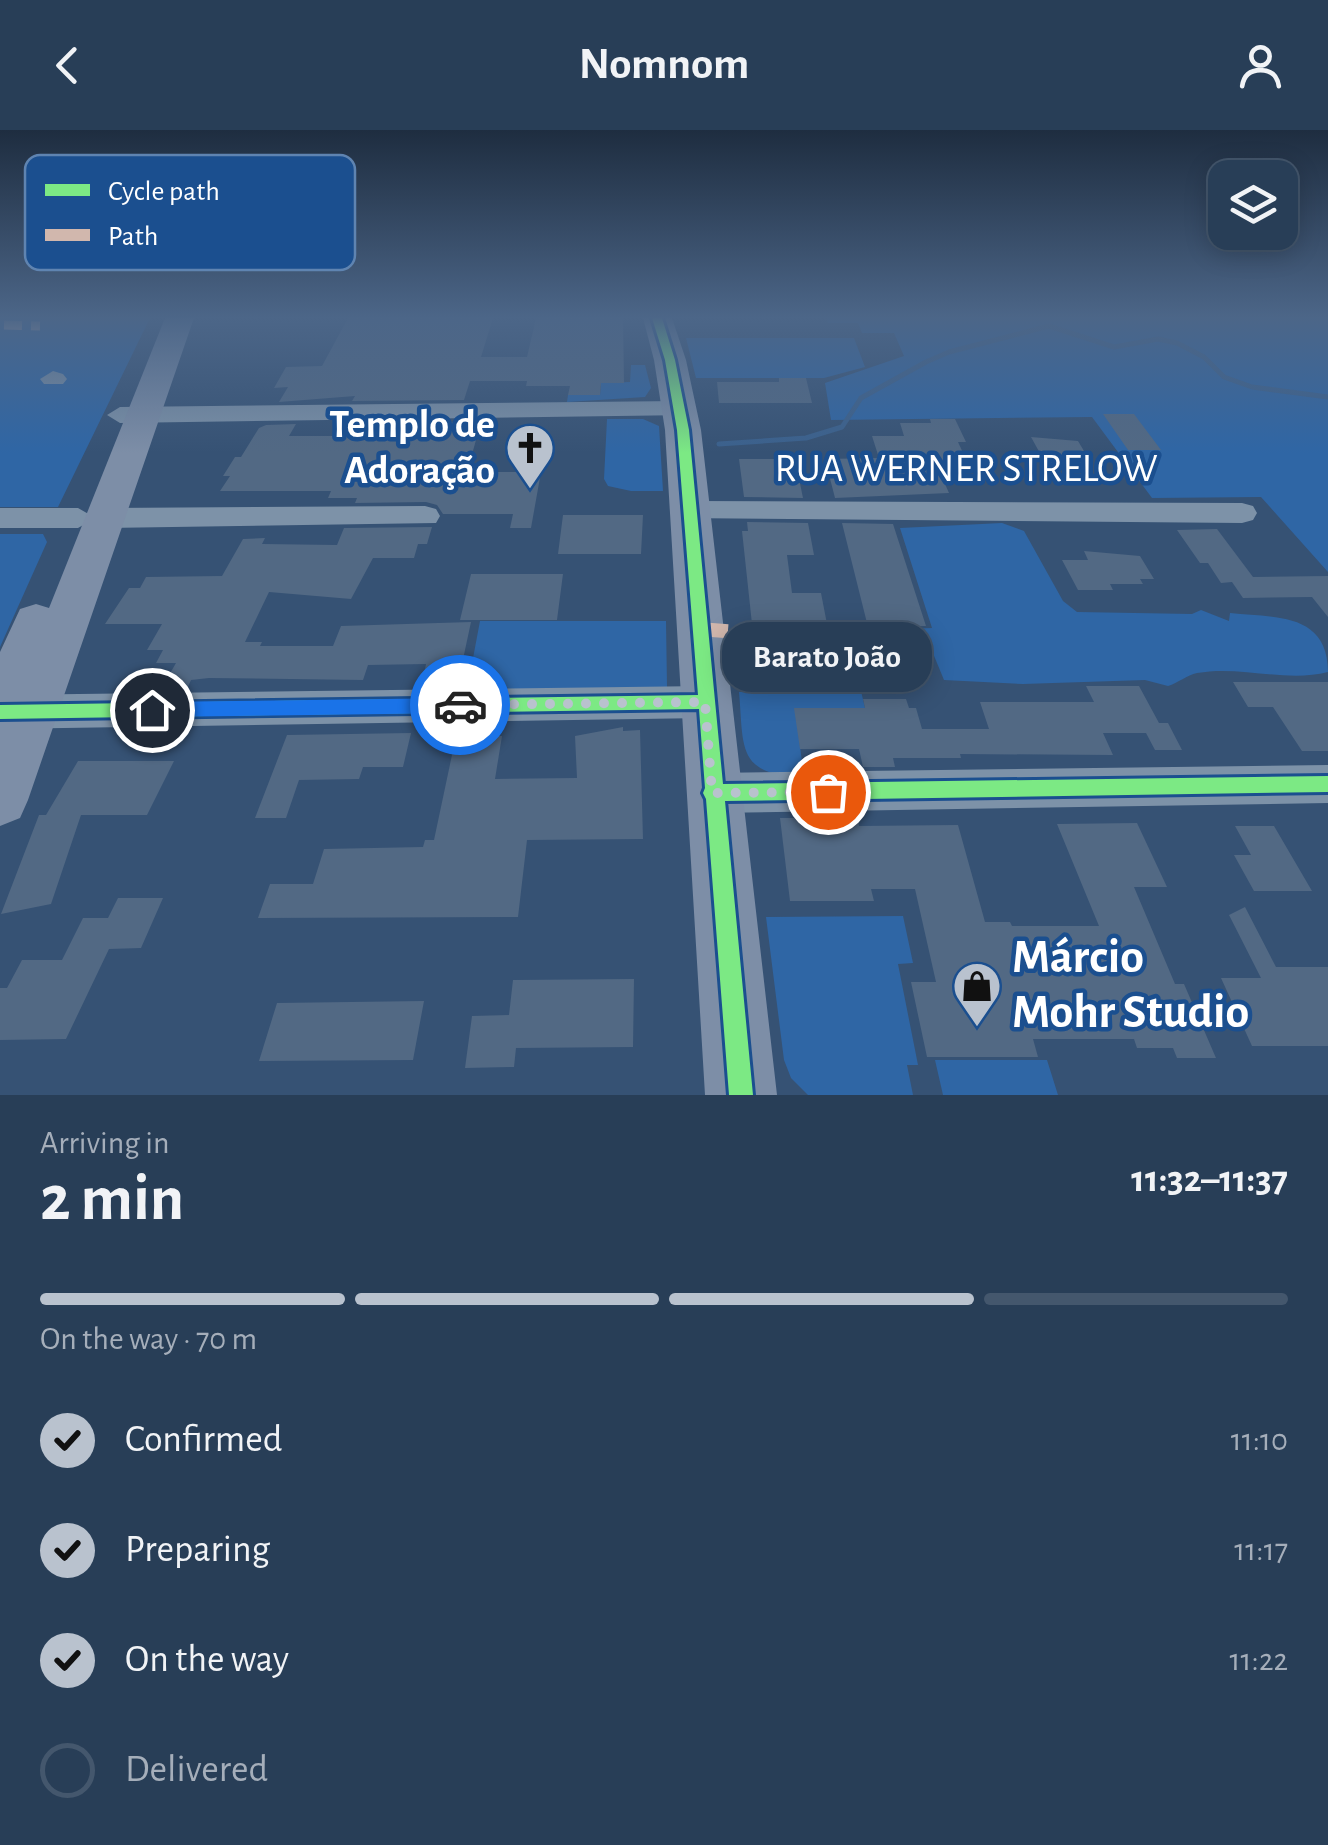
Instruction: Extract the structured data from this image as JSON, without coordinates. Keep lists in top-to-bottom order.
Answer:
{
  "streets": {
    "street": ["RUA WERNER STRELOW"]
  },
  "places": {
    "church": ["Templo de Adoração"],
    "other": ["Barato João"],
    "shop": ["Márcio Mohr Studio"]
  },
  "legend": ["Cycle path", "Path"],
  "page": {
    "header": "Nomnom",
    "bubble": "Barato João",
    "heading": ["2 min", "Arriving in", "11:32–11:37"],
    "bar": "On the way · 70 m",
    "list": [
      ["Confirmed", "11:10"],
      ["Preparing", "11:17"],
      ["On the way", "11:22"],
      "Delivered"
    ]
  }
}
